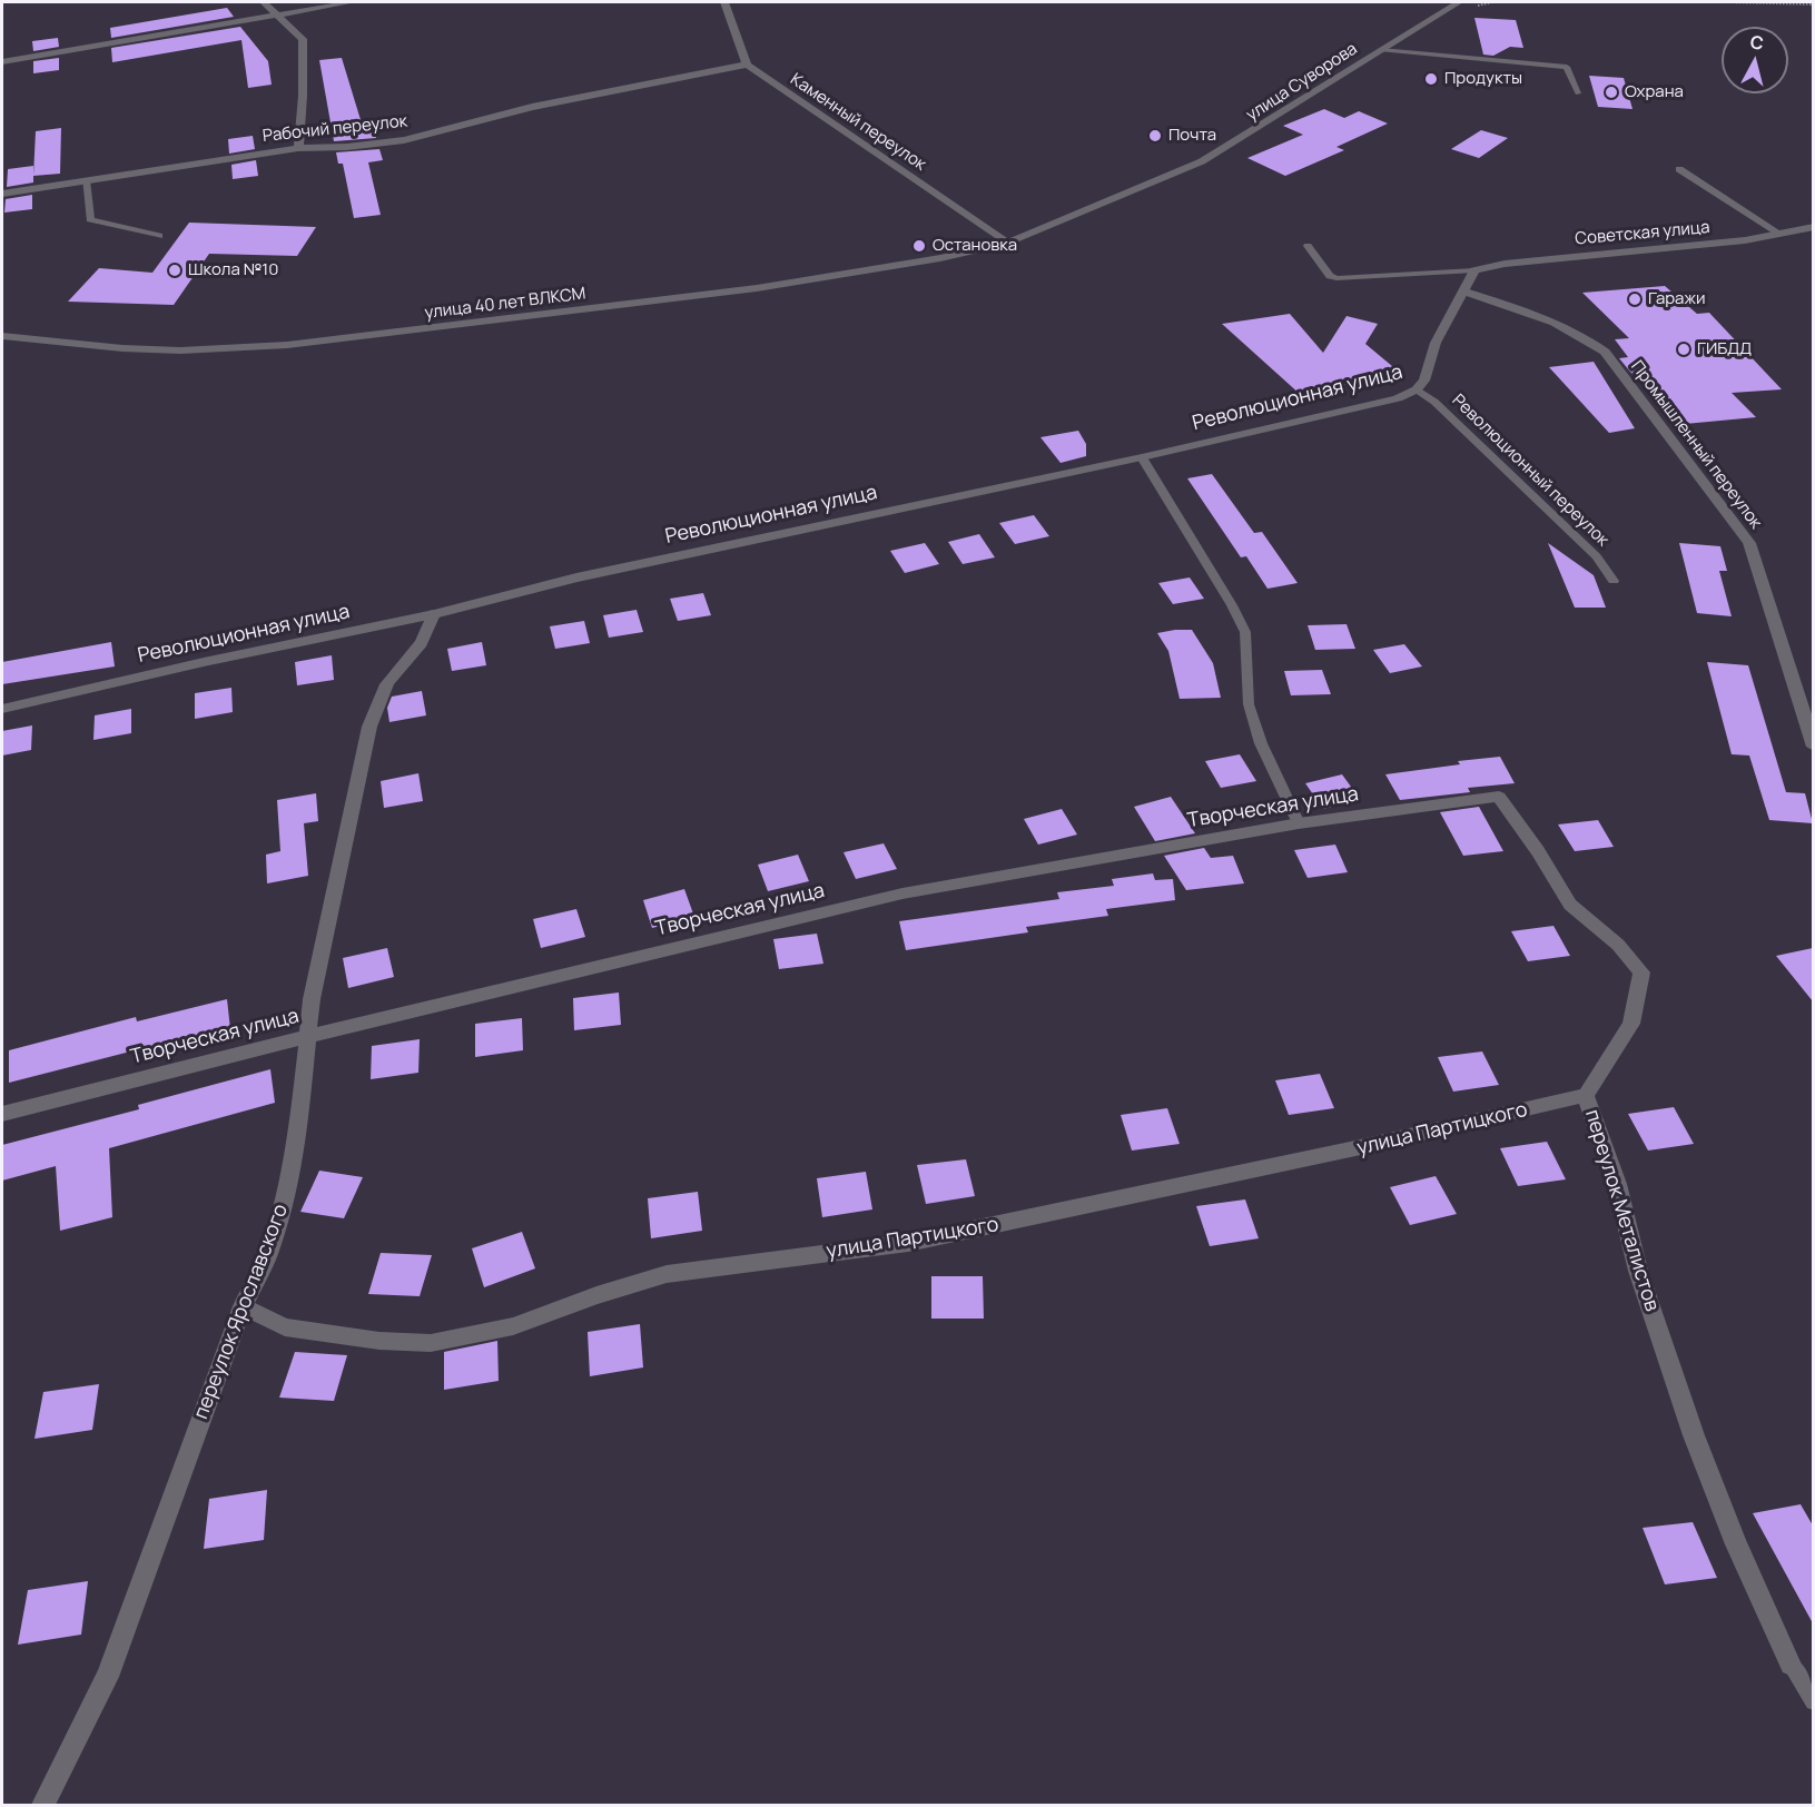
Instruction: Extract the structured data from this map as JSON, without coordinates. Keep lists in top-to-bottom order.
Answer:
{
  "streets": {
    "street": [
      "улица Суворова",
      "Каменный переулок",
      "Рабочий переулок",
      "Советская улица",
      "улица 40 лет ВЛКСМ",
      "Революционная улица",
      "Промышленный переулок",
      "Творческая улица",
      "улица Партицкого",
      "переулок Металистов",
      "переулок Ярославского"
    ],
    "lane": ["Революционный переулок"]
  },
  "crossings": [
    ["улица Суворова", "Каменный переулок"],
    ["улица Суворова", "улица 40 лет ВЛКСМ"],
    ["Каменный переулок", "Рабочий переулок"],
    ["Каменный переулок", "улица 40 лет ВЛКСМ"],
    ["Советская улица", "Революционная улица"],
    ["Революционная улица", "Промышленный переулок"],
    ["Революционная улица", "Революционный переулок"],
    ["Революционная улица", "переулок Ярославского"],
    ["Творческая улица", "переулок Металистов"],
    ["Творческая улица", "переулок Ярославского"],
    ["улица Партицкого", "переулок Металистов"],
    ["улица Партицкого", "переулок Ярославского"]
  ],
  "places": [
    "Продукты",
    "Охрана",
    "Почта",
    "Остановка",
    "Школа №10",
    "Гаражи",
    "ГИБДД"
  ],
  "north": "top"
}
